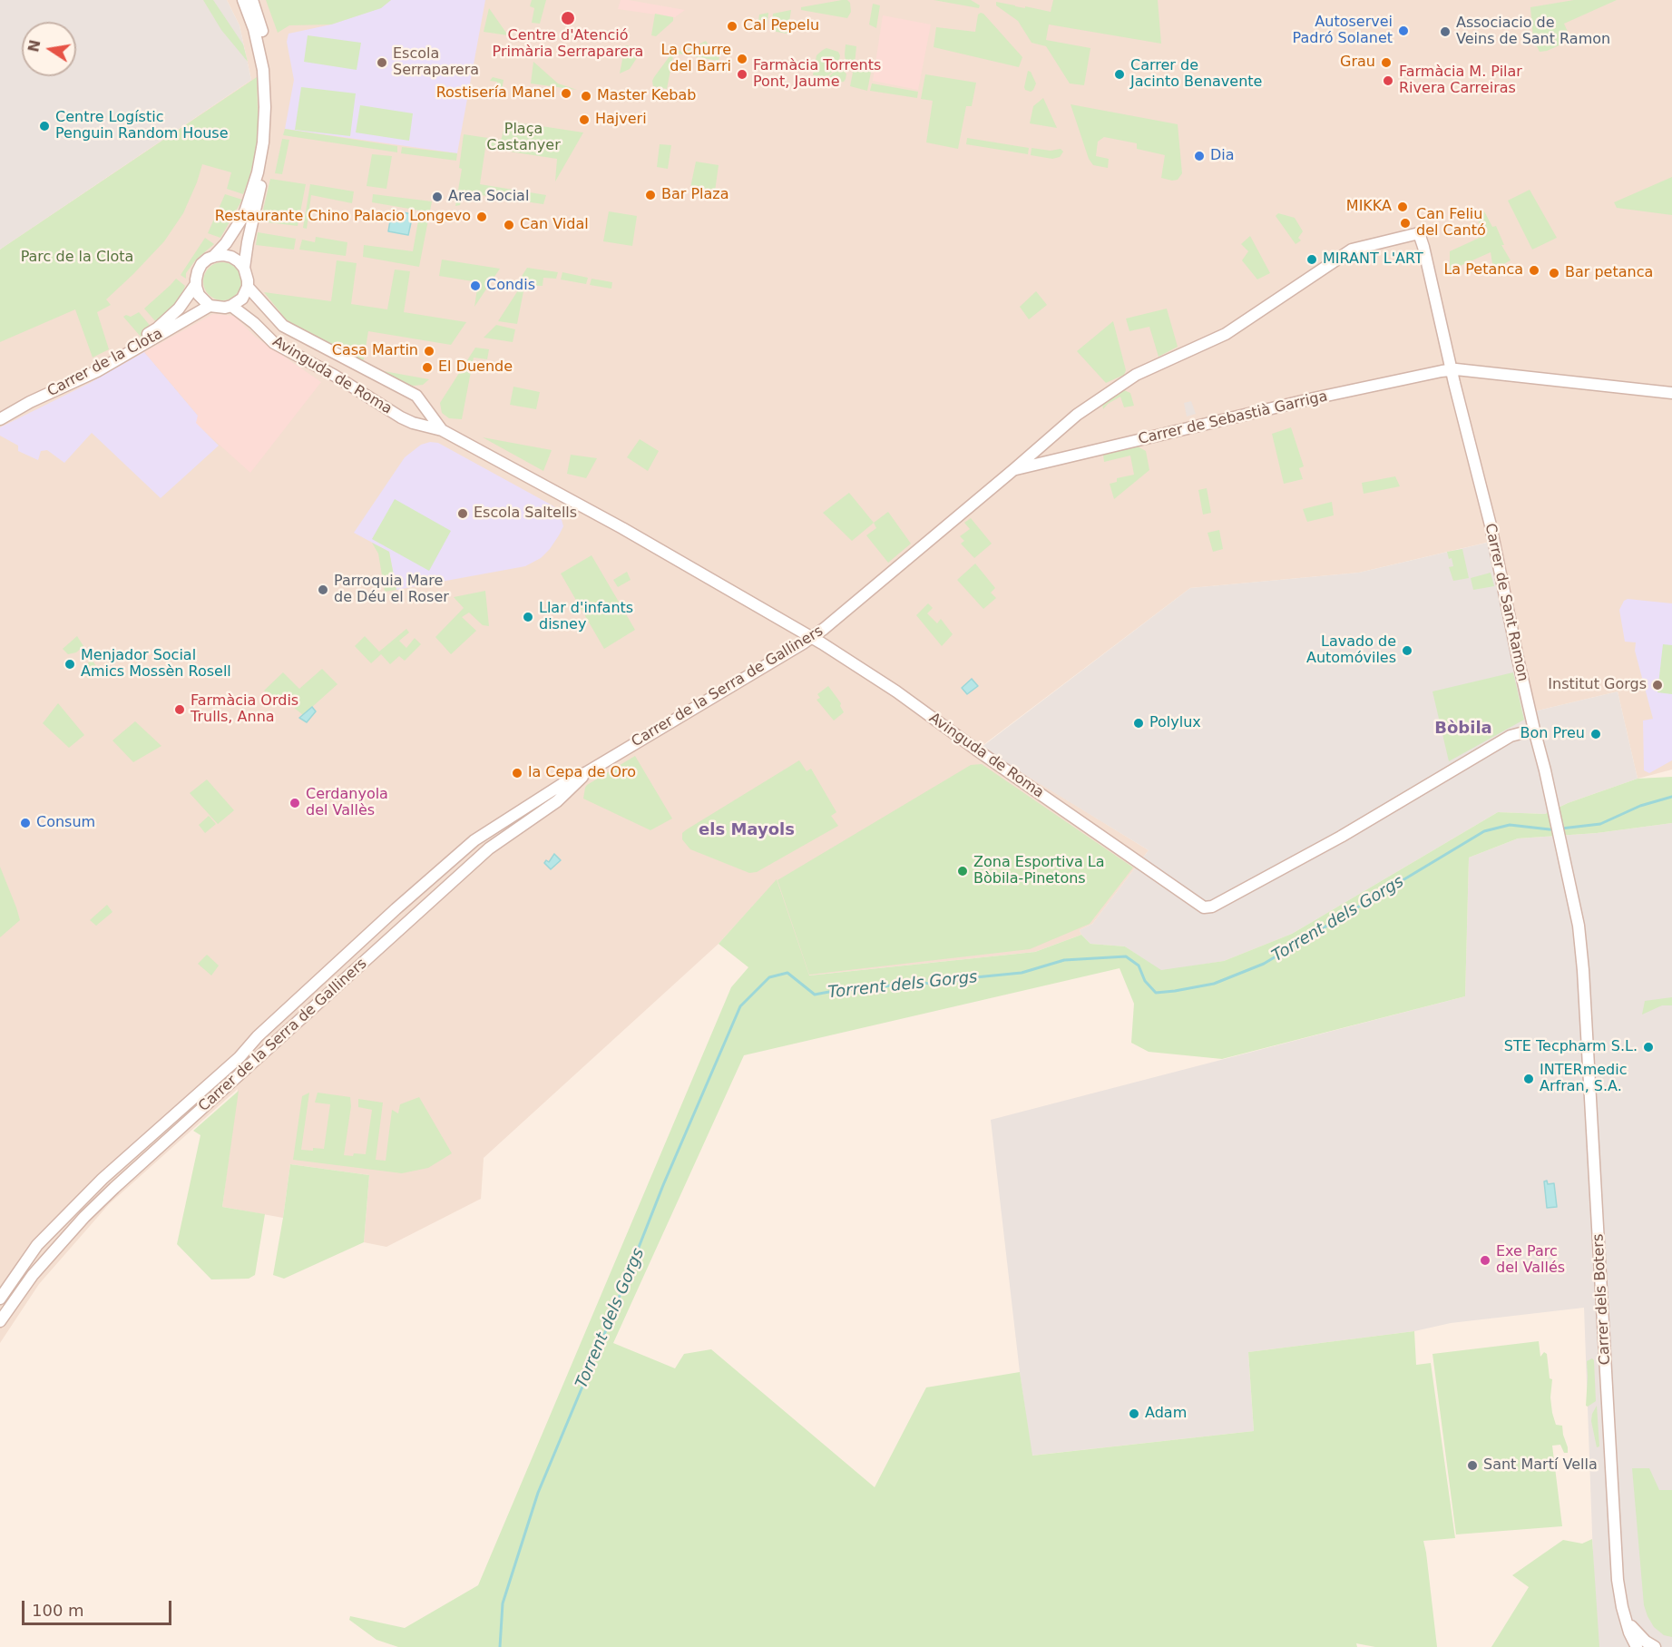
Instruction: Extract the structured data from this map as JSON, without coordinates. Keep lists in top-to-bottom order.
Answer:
{
  "streets": {
    "street": [
      "Carrer de la Clota",
      "Avinguda de Roma",
      "Carrer de Sebastià Garriga",
      "Carrer de Sant Ramon",
      "Carrer de la Serra de Galliners",
      "Carrer dels Boters"
    ]
  },
  "crossings": [
    ["Carrer de la Clota", "Avinguda de Roma"],
    ["Avinguda de Roma", "Carrer de Sant Ramon"],
    ["Avinguda de Roma", "Carrer de la Serra de Galliners"],
    ["Carrer de Sebastià Garriga", "Carrer de Sant Ramon"],
    ["Carrer de Sebastià Garriga", "Carrer de la Serra de Galliners"],
    ["Carrer de Sant Ramon", "Carrer de la Serra de Galliners"],
    ["Carrer de Sant Ramon", "Carrer dels Boters"]
  ],
  "districts": ["Bòbila", "els Mayols"],
  "water": ["Torrent dels Gorgs"],
  "parks": ["Plaça Castanyer", "Parc de la Clota"],
  "places": [
    "Centre d'Atenció Primària Serraparera",
    "Cal Pepelu",
    "Autoservei Padró Solanet",
    "Associacio de Veins de Sant Ramon",
    "La Churre del Barri",
    "Escola Serraparera",
    "Grau",
    "Farmàcia Torrents Pont, Jaume",
    "Carrer de Jacinto Benavente",
    "Farmàcia M. Pilar Rivera Carreiras",
    "Rostisería Manel",
    "Master Kebab",
    "Hajveri",
    "Centre Logístic Penguin Random House",
    "Dia",
    "Bar Plaza",
    "Area Social",
    "MIKKA",
    "Restaurante Chino Palacio Longevo",
    "Can Feliu del Cantó",
    "Can Vidal",
    "MIRANT L'ART",
    "La Petanca",
    "Bar petanca",
    "Condis",
    "Casa Martin",
    "El Duende",
    "Escola Saltells",
    "Parroquia Mare de Déu el Roser",
    "Llar d'infants disney",
    "Lavado de Automóviles",
    "Menjador Social Amics Mossèn Rosell",
    "Institut Gorgs",
    "Farmàcia Ordis Trulls, Anna",
    "Polylux",
    "Bon Preu",
    "la Cepa de Oro",
    "Cerdanyola del Vallès",
    "Consum",
    "Zona Esportiva La Bòbila-Pinetons",
    "STE Tecpharm S.L.",
    "INTERmedic Arfran, S.A.",
    "Exe Parc del Vallés",
    "Adam",
    "Sant Martí Vella"
  ],
  "scale_bar": "100 m",
  "north": "left"
}
